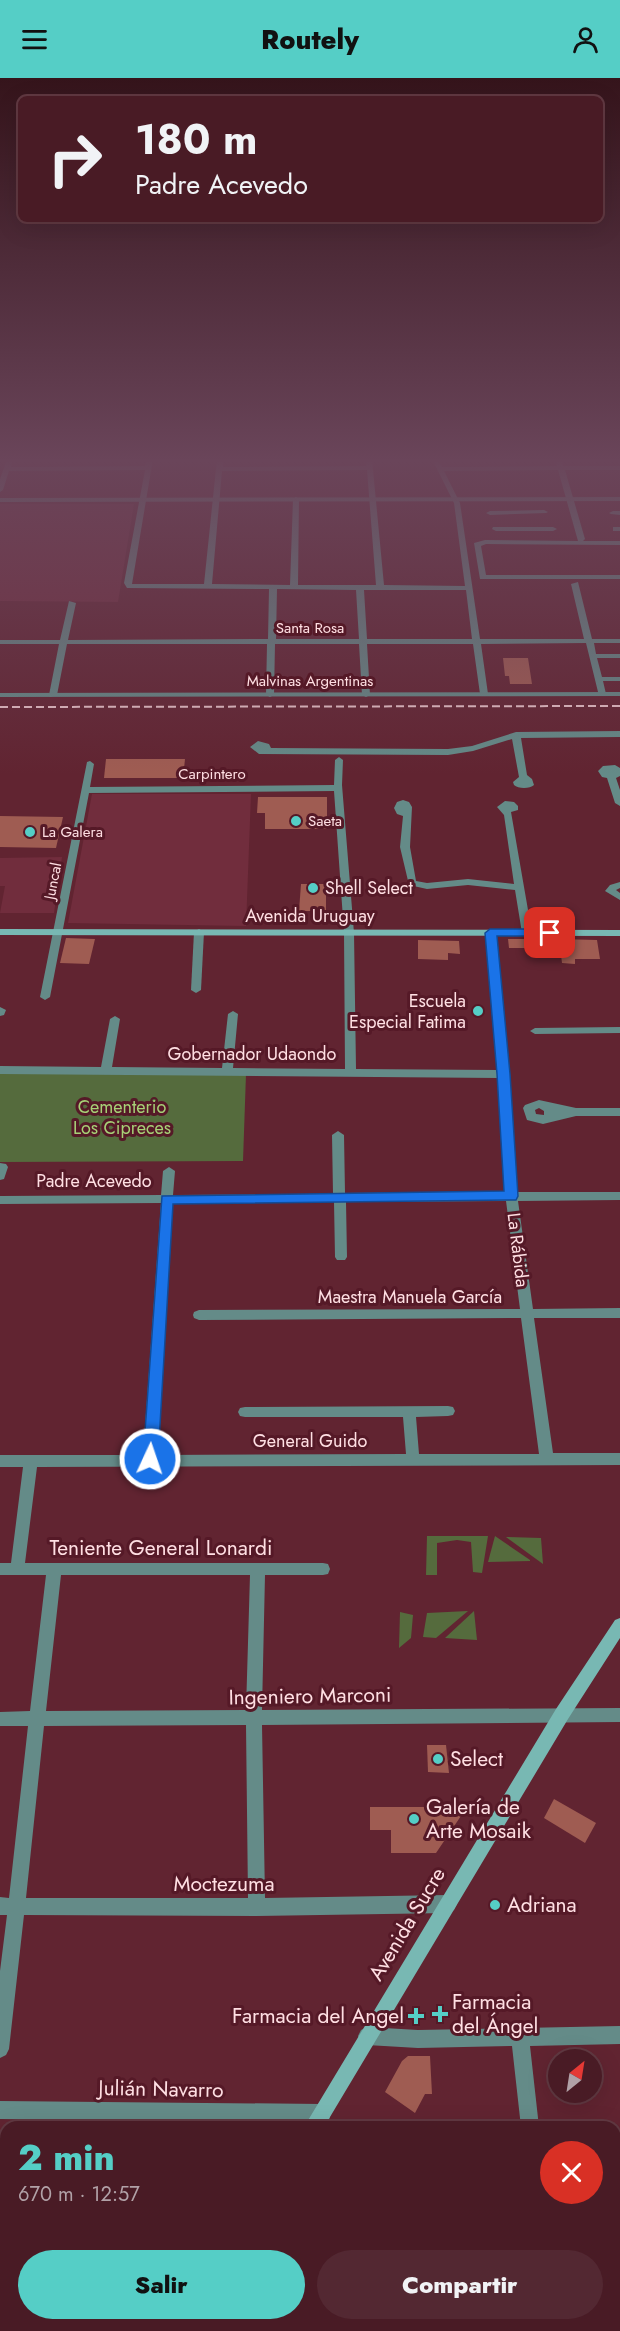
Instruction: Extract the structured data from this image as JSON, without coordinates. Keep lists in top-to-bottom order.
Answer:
{
  "streets": {
    "main road": ["Avenida Uruguay", "Avenida Sucre"],
    "street": [
      "Santa Rosa",
      "Malvinas Argentinas",
      "Carpintero",
      "Juncal",
      "Gobernador Udaondo",
      "Padre Acevedo",
      "La Rábida",
      "Maestra Manuela García",
      "General Guido",
      "Teniente General Lonardi",
      "Ingeniero Marconi",
      "Moctezuma",
      "Julián Navarro"
    ]
  },
  "crossings": [
    ["Carpintero", "Juncal"],
    ["Juncal", "Avenida Uruguay"],
    ["Avenida Uruguay", "La Rábida"],
    ["Gobernador Udaondo", "La Rábida"],
    ["Padre Acevedo", "La Rábida"],
    ["La Rábida", "Maestra Manuela García"],
    ["La Rábida", "General Guido"],
    ["Ingeniero Marconi", "Avenida Sucre"],
    ["Moctezuma", "Avenida Sucre"],
    ["Avenida Sucre", "Julián Navarro"]
  ],
  "parks": ["Cementerio Los Cipreces"],
  "places": {
    "other": [
      "Saeta",
      "La Galera",
      "Shell Select",
      "Escuela Especial Fatima",
      "Select",
      "Galería de Arte Mosaik",
      "Adriana"
    ],
    "health": ["Farmacia del Ángel", "Farmacia del Angel"]
  },
  "north": "top right",
  "page": {
    "header": "Routely",
    "turn": ["180 m", "Padre Acevedo"],
    "heading": ["2 min", "670 m · 12:57"],
    "buttons": ["Salir", "Compartir"]
  }
}
